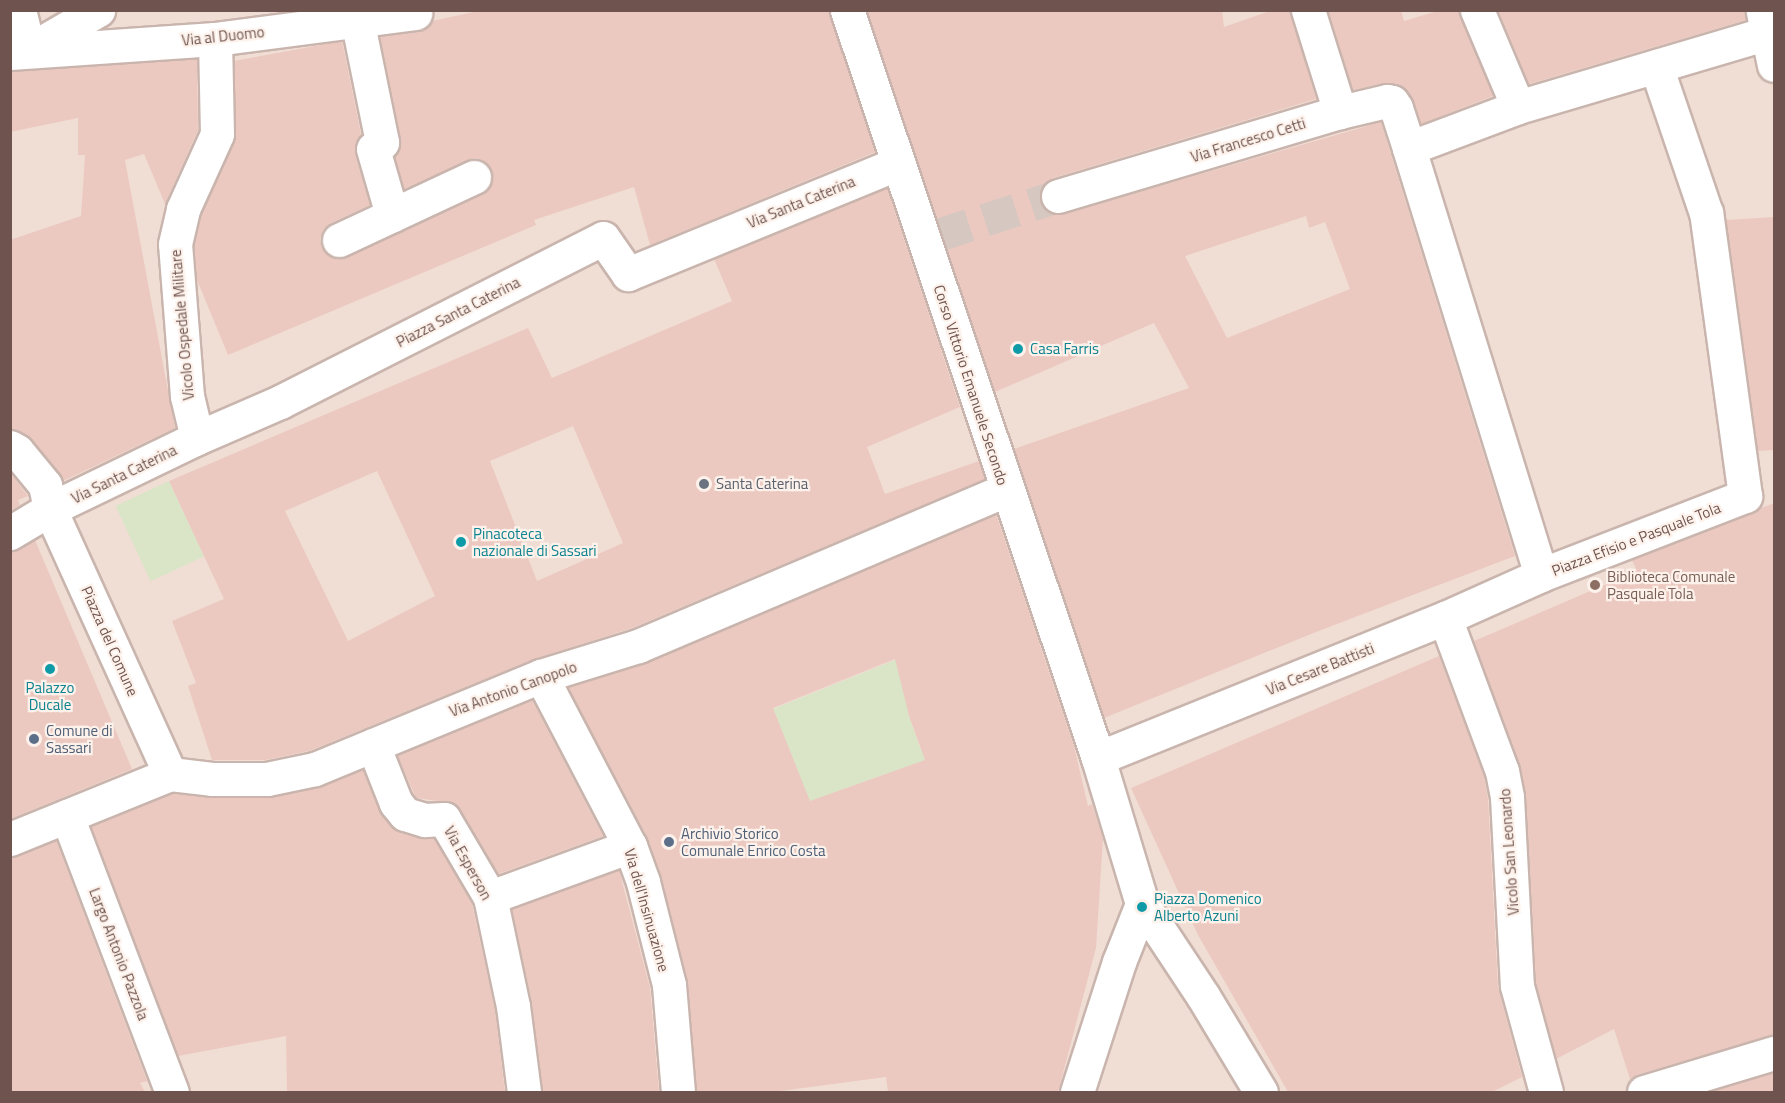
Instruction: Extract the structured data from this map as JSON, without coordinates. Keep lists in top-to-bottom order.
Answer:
{
  "streets": {
    "street": [
      "Via al Duomo",
      "Via Francesco Cetti",
      "Via Santa Caterina",
      "Piazza Santa Caterina",
      "Vicolo Ospedale Militare",
      "Corso Vittorio Emanuele Secondo",
      "Piazza Efisio e Pasquale Tola",
      "Piazza del Comune",
      "Via Cesare Battisti",
      "Via Antonio Canopolo",
      "Vicolo San Leonardo",
      "Via Esperson",
      "Via dell'Insinuazione",
      "Largo Antonio Pazzola"
    ]
  },
  "crossings": [
    ["Via al Duomo", "Vicolo Ospedale Militare"],
    ["Via Francesco Cetti", "Piazza Efisio e Pasquale Tola"],
    ["Via Santa Caterina", "Piazza Santa Caterina"],
    ["Via Santa Caterina", "Vicolo Ospedale Militare"],
    ["Via Santa Caterina", "Corso Vittorio Emanuele Secondo"],
    ["Via Santa Caterina", "Piazza del Comune"],
    ["Piazza Santa Caterina", "Vicolo Ospedale Militare"],
    ["Corso Vittorio Emanuele Secondo", "Via Cesare Battisti"],
    ["Corso Vittorio Emanuele Secondo", "Via Antonio Canopolo"],
    ["Piazza Efisio e Pasquale Tola", "Via Cesare Battisti"],
    ["Piazza del Comune", "Via Antonio Canopolo"],
    ["Via Cesare Battisti", "Vicolo San Leonardo"],
    ["Via Antonio Canopolo", "Via Esperson"],
    ["Via Antonio Canopolo", "Via dell'Insinuazione"],
    ["Via Antonio Canopolo", "Largo Antonio Pazzola"]
  ],
  "places": [
    "Casa Farris",
    "Santa Caterina",
    "Pinacoteca nazionale di Sassari",
    "Biblioteca Comunale Pasquale Tola",
    "Palazzo Ducale",
    "Comune di Sassari",
    "Archivio Storico Comunale Enrico Costa",
    "Piazza Domenico Alberto Azuni"
  ]
}
